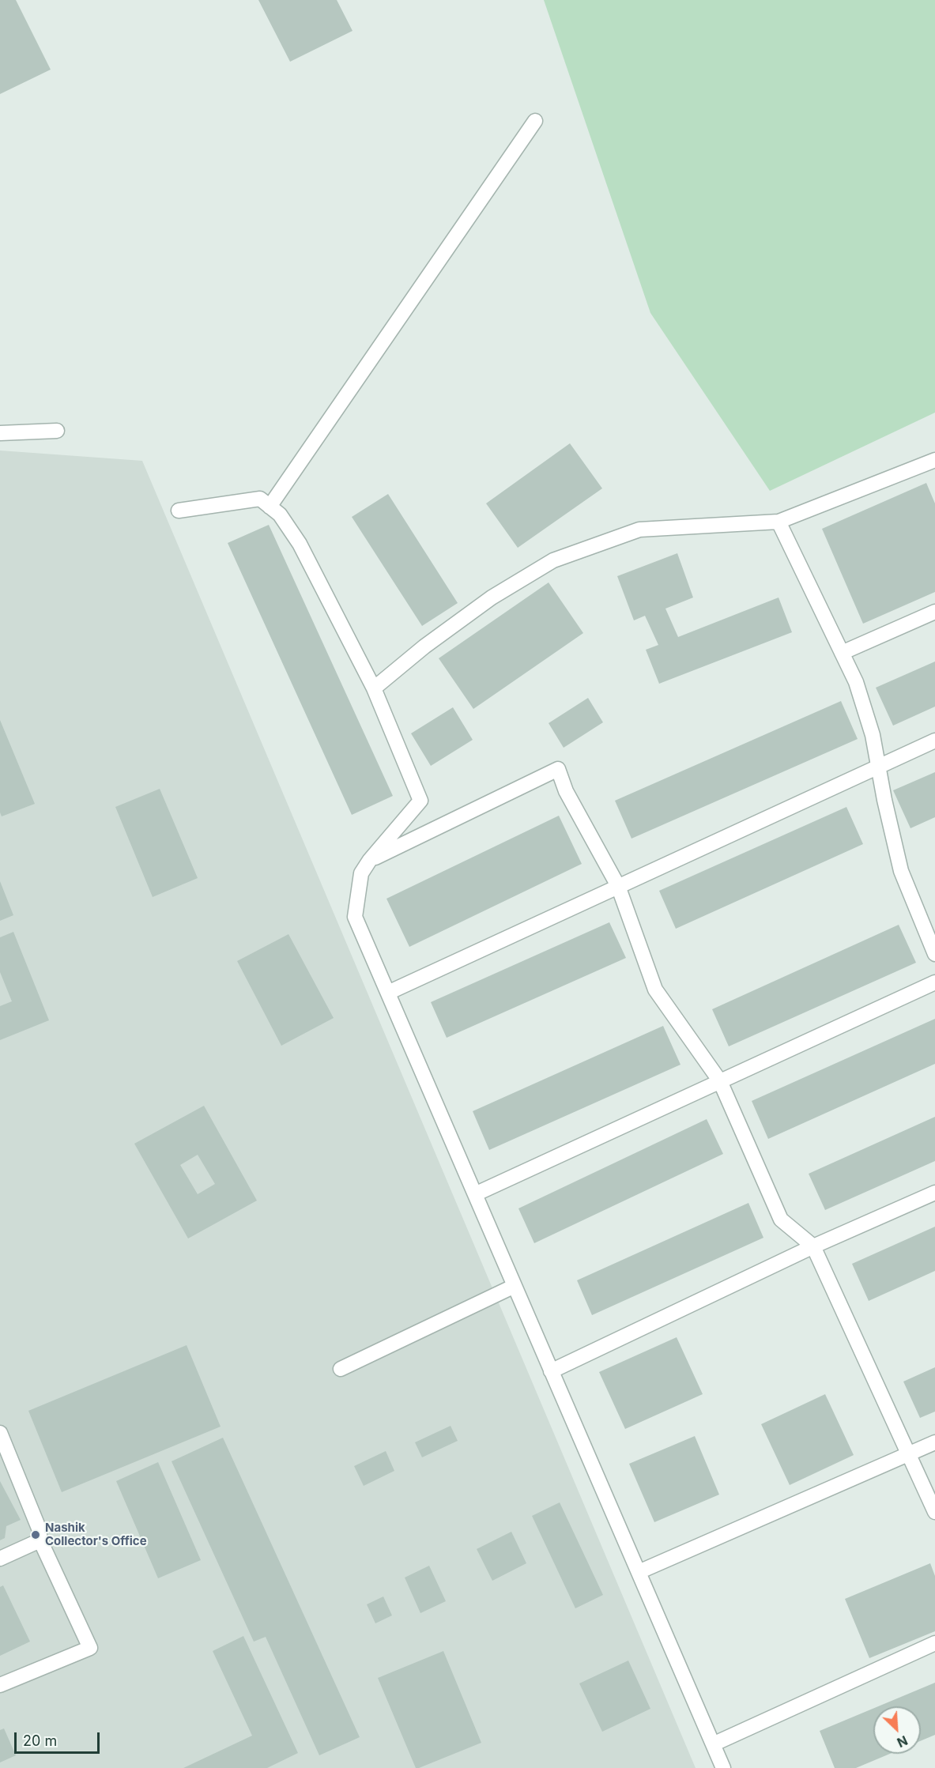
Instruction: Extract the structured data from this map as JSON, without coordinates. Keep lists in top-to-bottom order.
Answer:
{
  "places": ["Nashik Collector's Office"],
  "scale_bar": "20 m",
  "north": "bottom right"
}
